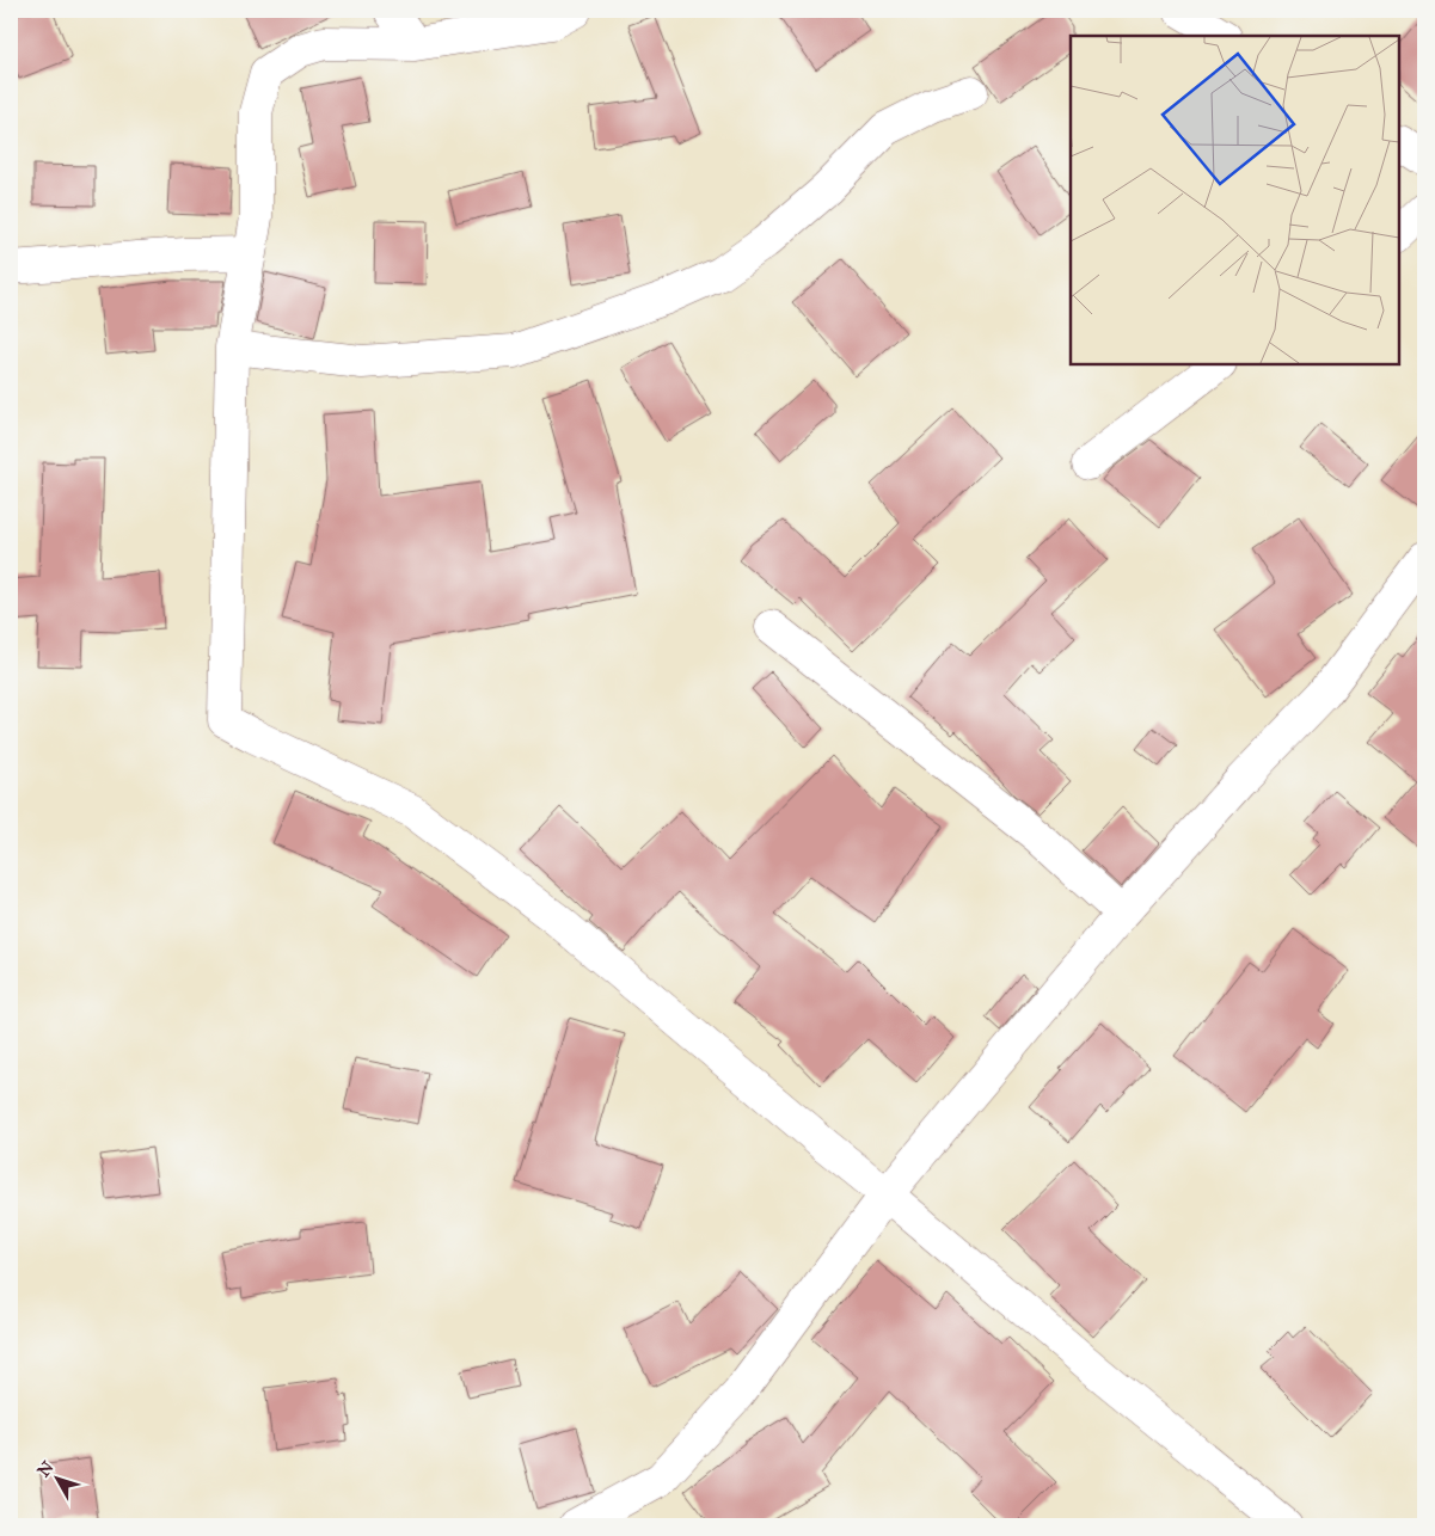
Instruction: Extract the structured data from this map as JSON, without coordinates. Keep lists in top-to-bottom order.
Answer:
{
  "north": "top left"
}
